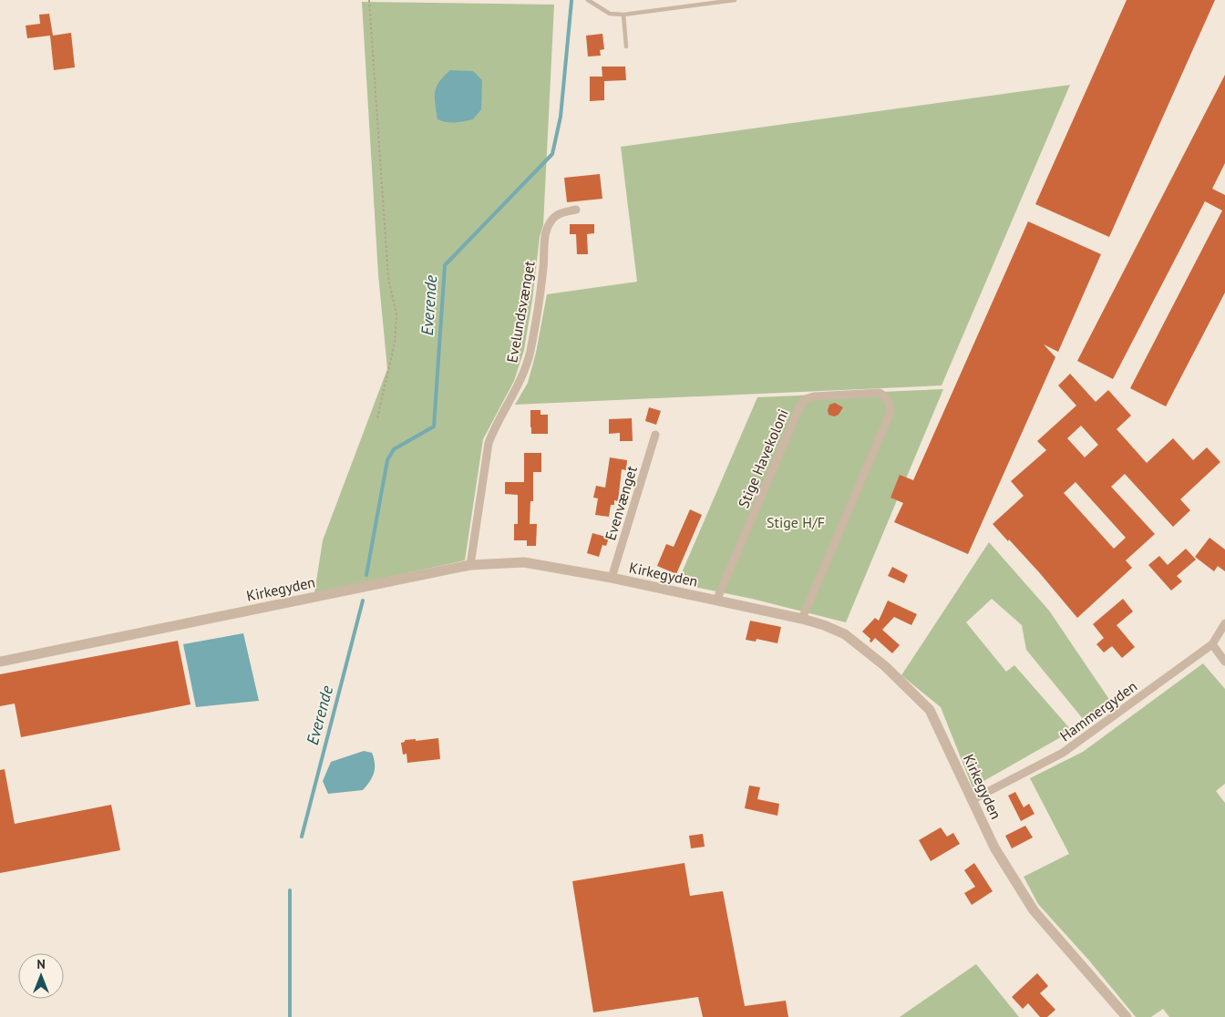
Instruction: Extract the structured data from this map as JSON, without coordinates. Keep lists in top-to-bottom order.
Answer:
{
  "streets": {
    "street": [
      "Evelundsvænget",
      "Stige Havekoloni",
      "Evenvænget",
      "Kirkegyden",
      "Hammergyden"
    ]
  },
  "crossings": [
    ["Evelundsvænget", "Kirkegyden"],
    ["Stige Havekoloni", "Kirkegyden"],
    ["Evenvænget", "Kirkegyden"],
    ["Kirkegyden", "Hammergyden"]
  ],
  "water": ["Everende"],
  "parks": ["Stige H/F"],
  "north": "top"
}
